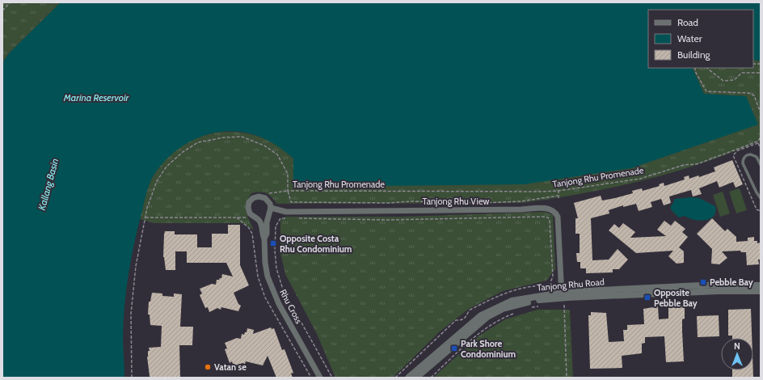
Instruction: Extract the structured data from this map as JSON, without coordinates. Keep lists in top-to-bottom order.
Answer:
{
  "streets": {
    "street": ["Tanjong Rhu View", "Tanjong Rhu Road", "Rhu Cross"],
    "path": ["Tanjong Rhu Promenade"]
  },
  "crossings": [
    ["Tanjong Rhu View", "Tanjong Rhu Road"],
    ["Tanjong Rhu View", "Rhu Cross"]
  ],
  "water": ["Marina Reservoir", "Kallang Basin"],
  "places": {
    "transit": [
      "Opposite Costa Rhu Condominium",
      "Pebble Bay",
      "Opposite Pebble Bay",
      "Park Shore Condominium"
    ],
    "other": ["Vatan se"]
  },
  "legend": ["Road", "Water", "Building"],
  "north": "top"
}
